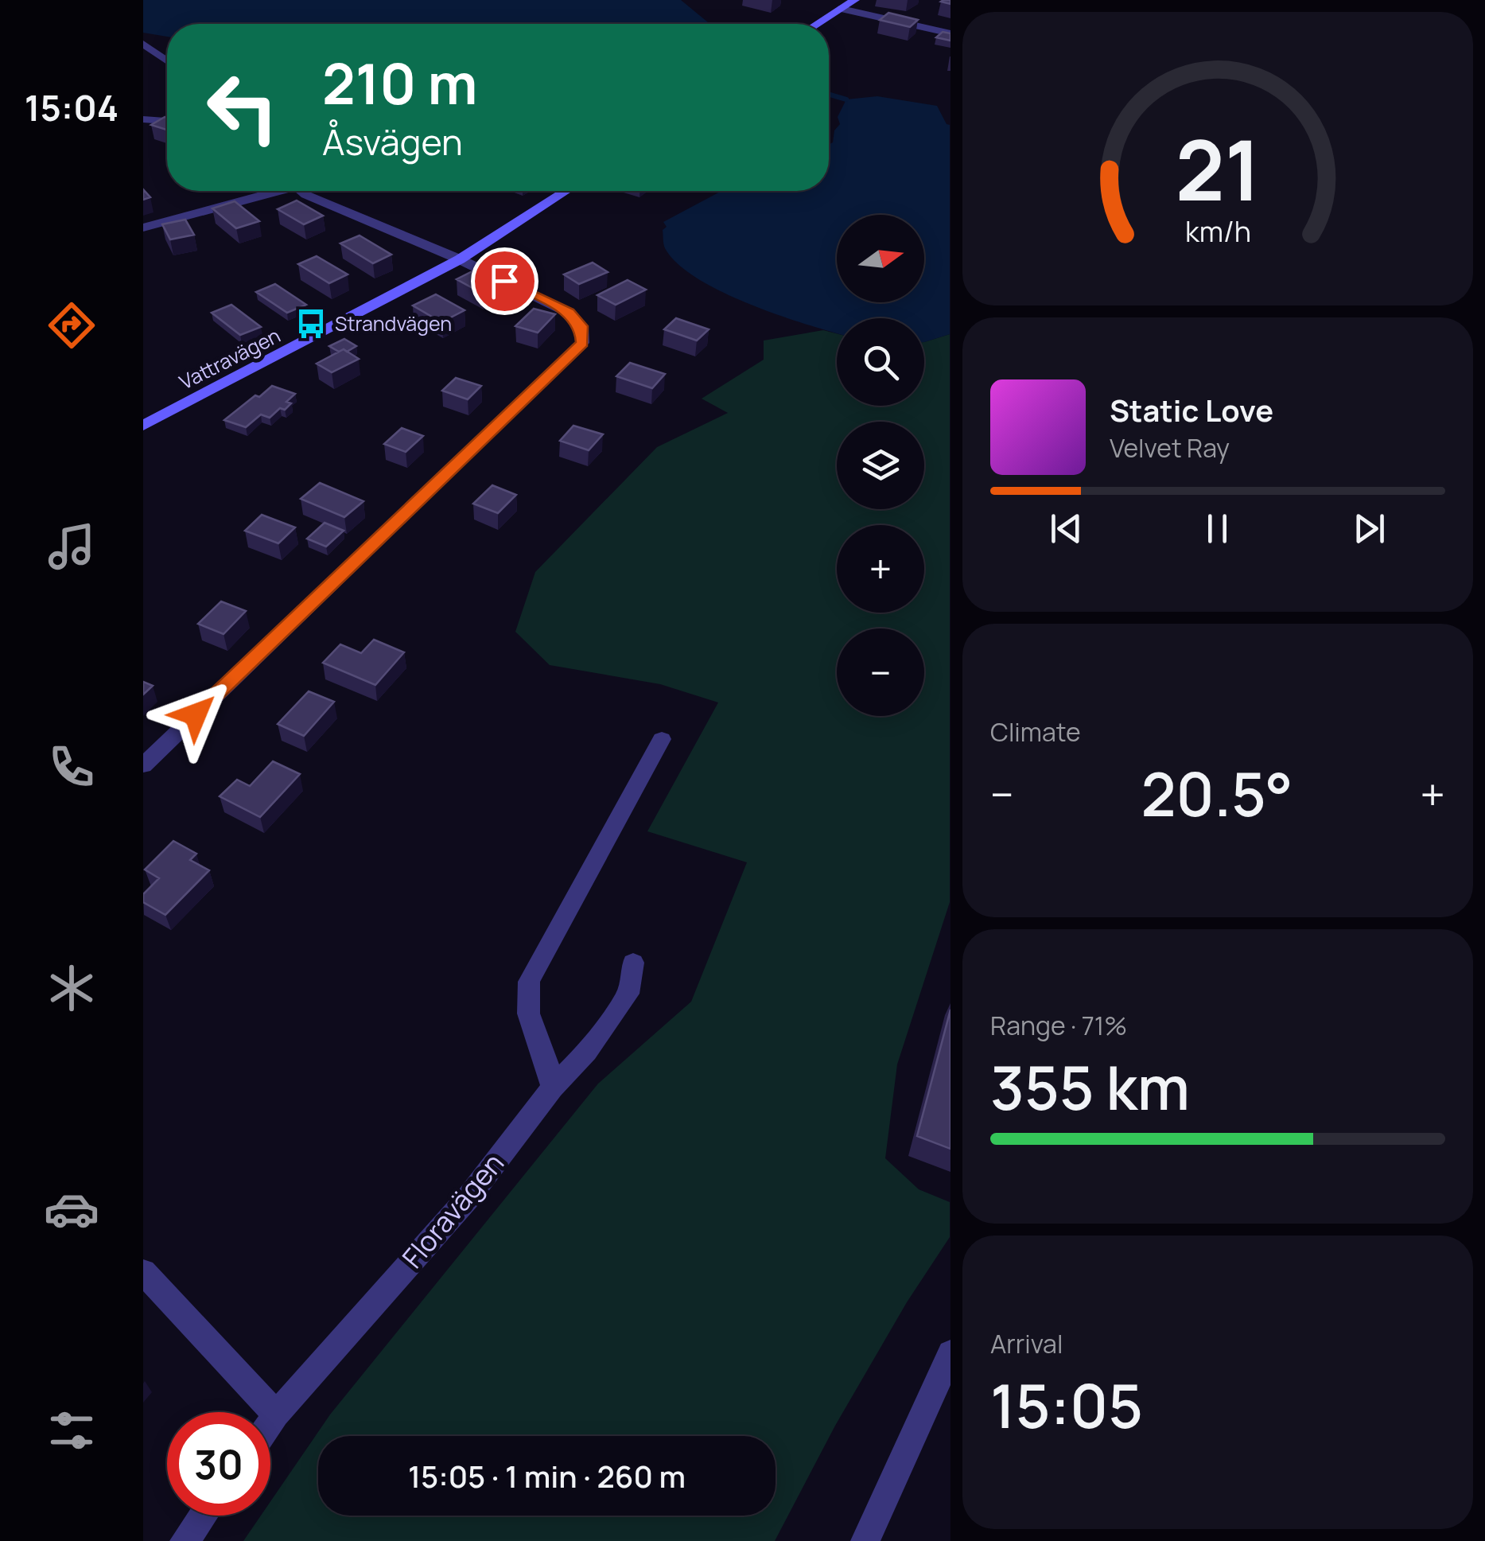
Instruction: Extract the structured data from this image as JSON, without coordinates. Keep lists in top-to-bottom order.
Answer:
{
  "streets": {
    "street": ["Vattravägen", "Floravägen"]
  },
  "places": {
    "bus stop": ["Strandvägen"]
  },
  "north": "right",
  "page": {
    "tabs": "15:04",
    "turn": ["210 m", "Åsvägen"],
    "map_buttons": ["+", "−"],
    "song": ["Static Love", "Velvet Ray"],
    "tile": [
      "Climate",
      ["Range · 71%", "355 km"],
      ["Arrival", "15:05"]
    ],
    "heat": ["−", "20.5°", "+"],
    "limit": "30",
    "trip": "15:05 · 1 min · 260 m",
    "gauge": ["21", "km/h"]
  }
}
